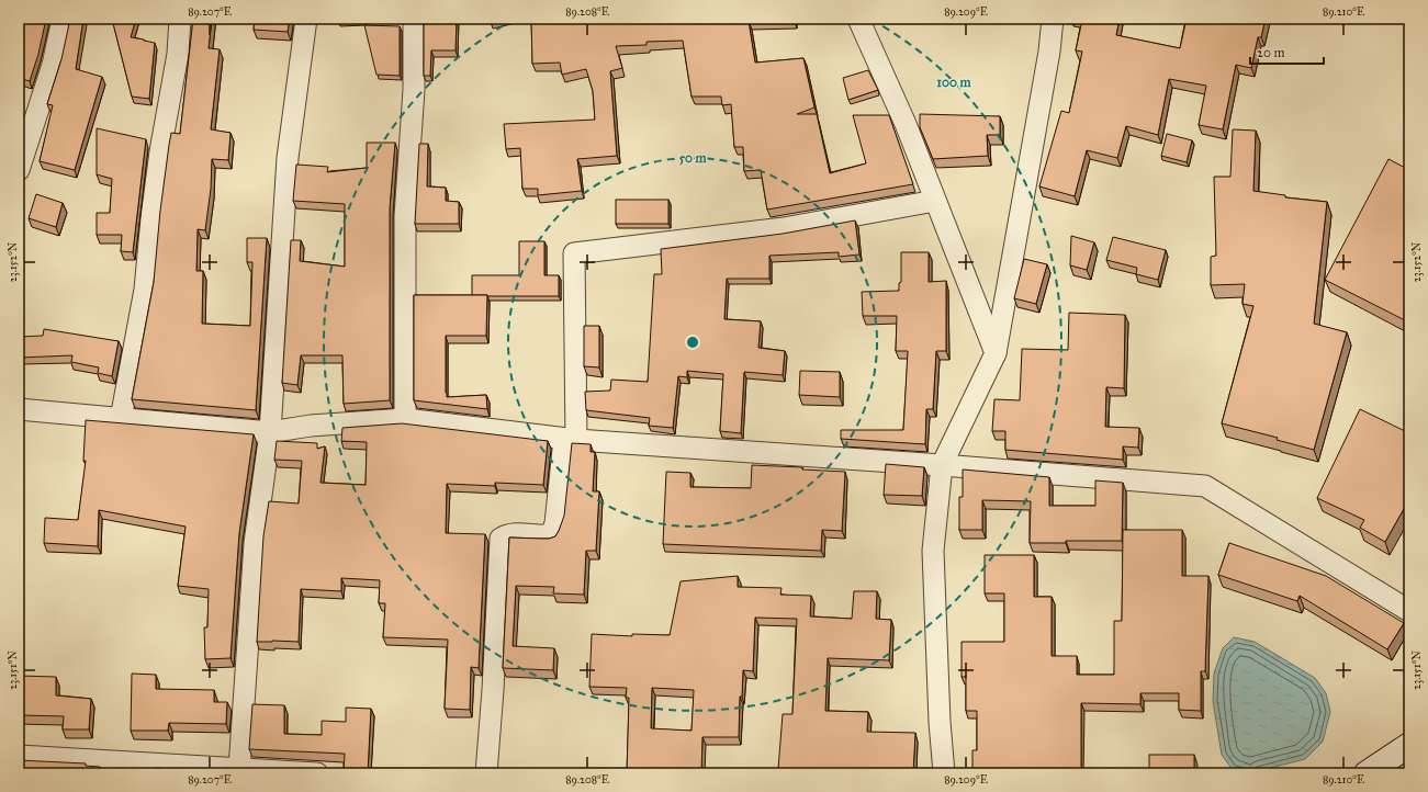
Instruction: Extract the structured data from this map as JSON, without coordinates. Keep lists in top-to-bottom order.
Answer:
{
  "scale_bar": "20 m",
  "coordinates": [
    "89.207°E",
    "89.208°E",
    "89.209°E",
    "89.210°E",
    "23.152°N",
    "23.151°N"
  ],
  "rings": ["100 m", "50 m"]
}
